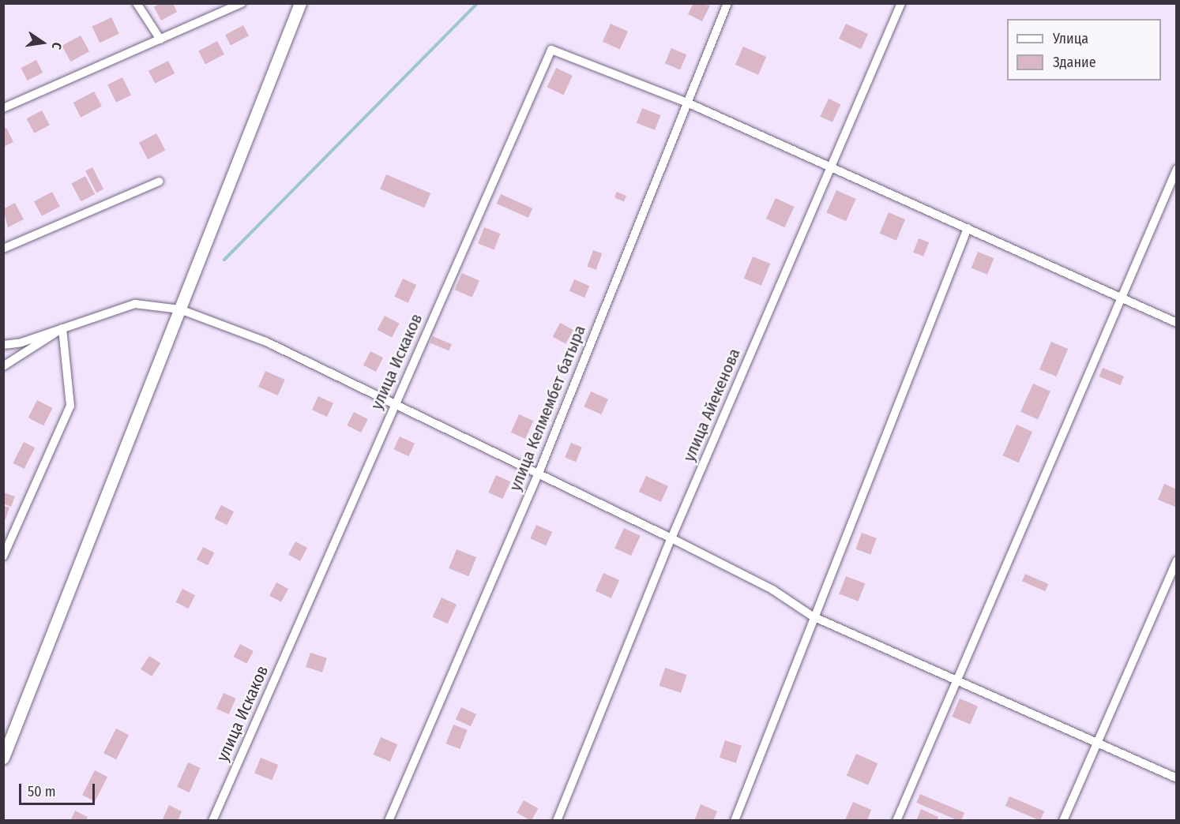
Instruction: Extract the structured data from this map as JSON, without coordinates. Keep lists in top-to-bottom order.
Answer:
{
  "streets": {
    "street": ["улица Искаков", "улица Айекенова", "улица Келмембет батыра"]
  },
  "crossings": [
    ["улица Искаков", "улица Келмембет батыра"]
  ],
  "legend": ["Улица", "Здание"],
  "scale_bar": "50 m",
  "north": "right"
}
